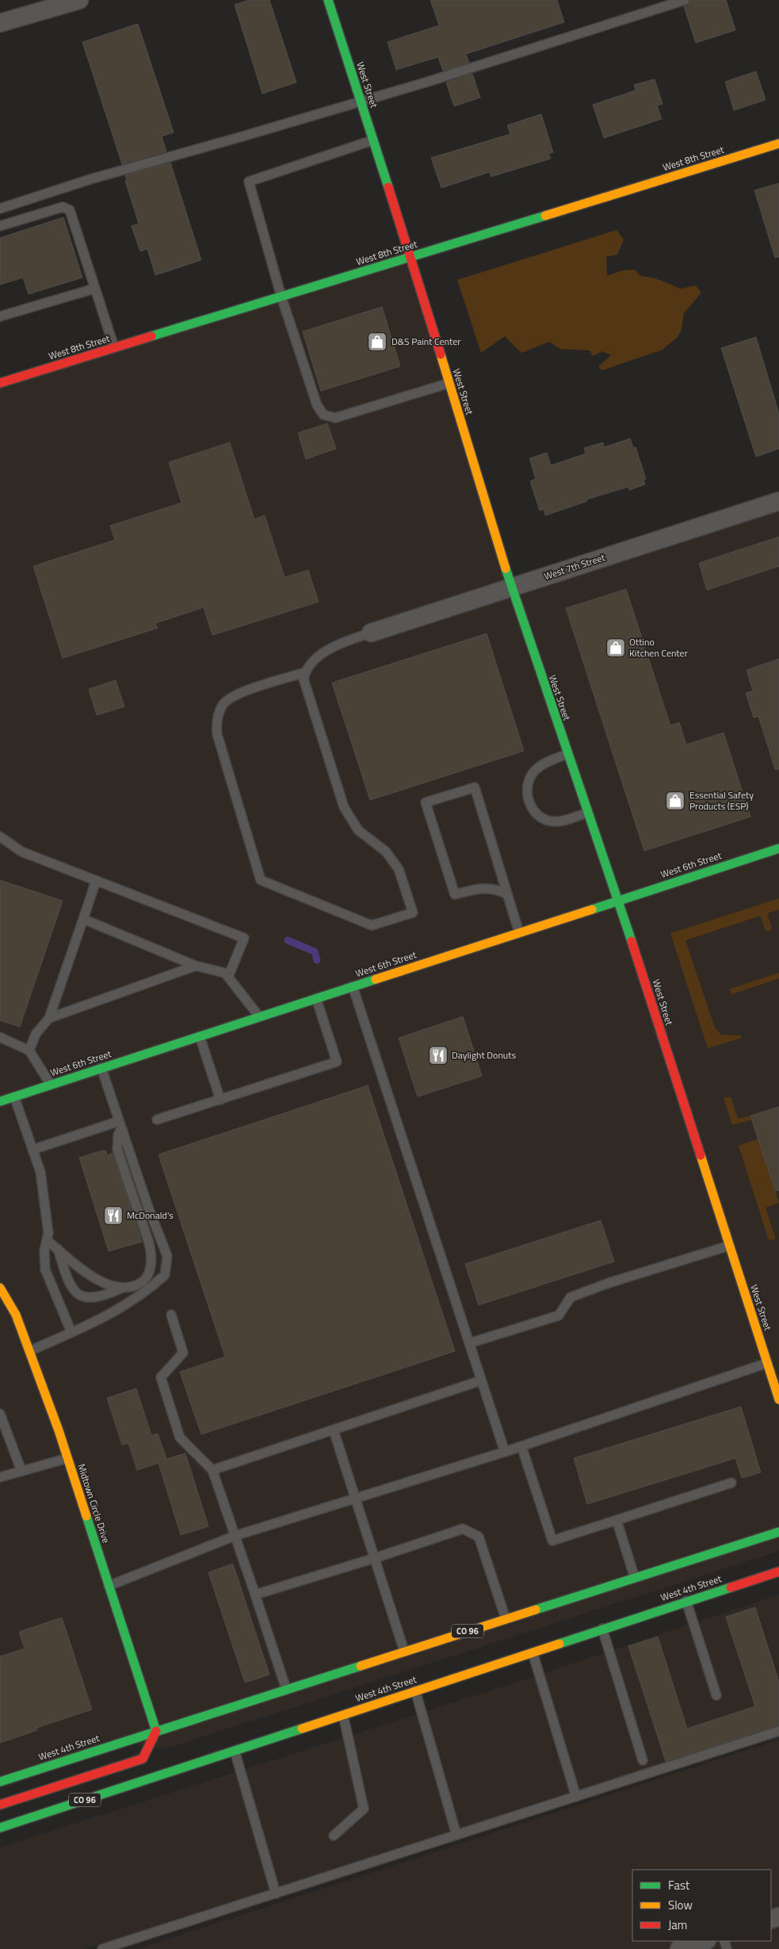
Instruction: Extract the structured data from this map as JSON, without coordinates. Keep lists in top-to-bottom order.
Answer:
{
  "streets": {
    "street": [
      "West Street",
      "West 8th Street",
      "West 7th Street",
      "West 6th Street",
      "Midtown Circle Drive",
      "West 4th Street",
      "CO 96"
    ]
  },
  "crossings": [
    ["West Street", "West 8th Street"],
    ["West Street", "West 7th Street"],
    ["West Street", "West 6th Street"],
    ["Midtown Circle Drive", "West 4th Street"]
  ],
  "places": {
    "shop": ["D&S Paint Center", "Ottino Kitchen Center", "Essential Safety Products (ESP)"],
    "restaurant": ["Daylight Donuts", "McDonald's"]
  },
  "legend": ["Fast", "Slow", "Jam"]
}
